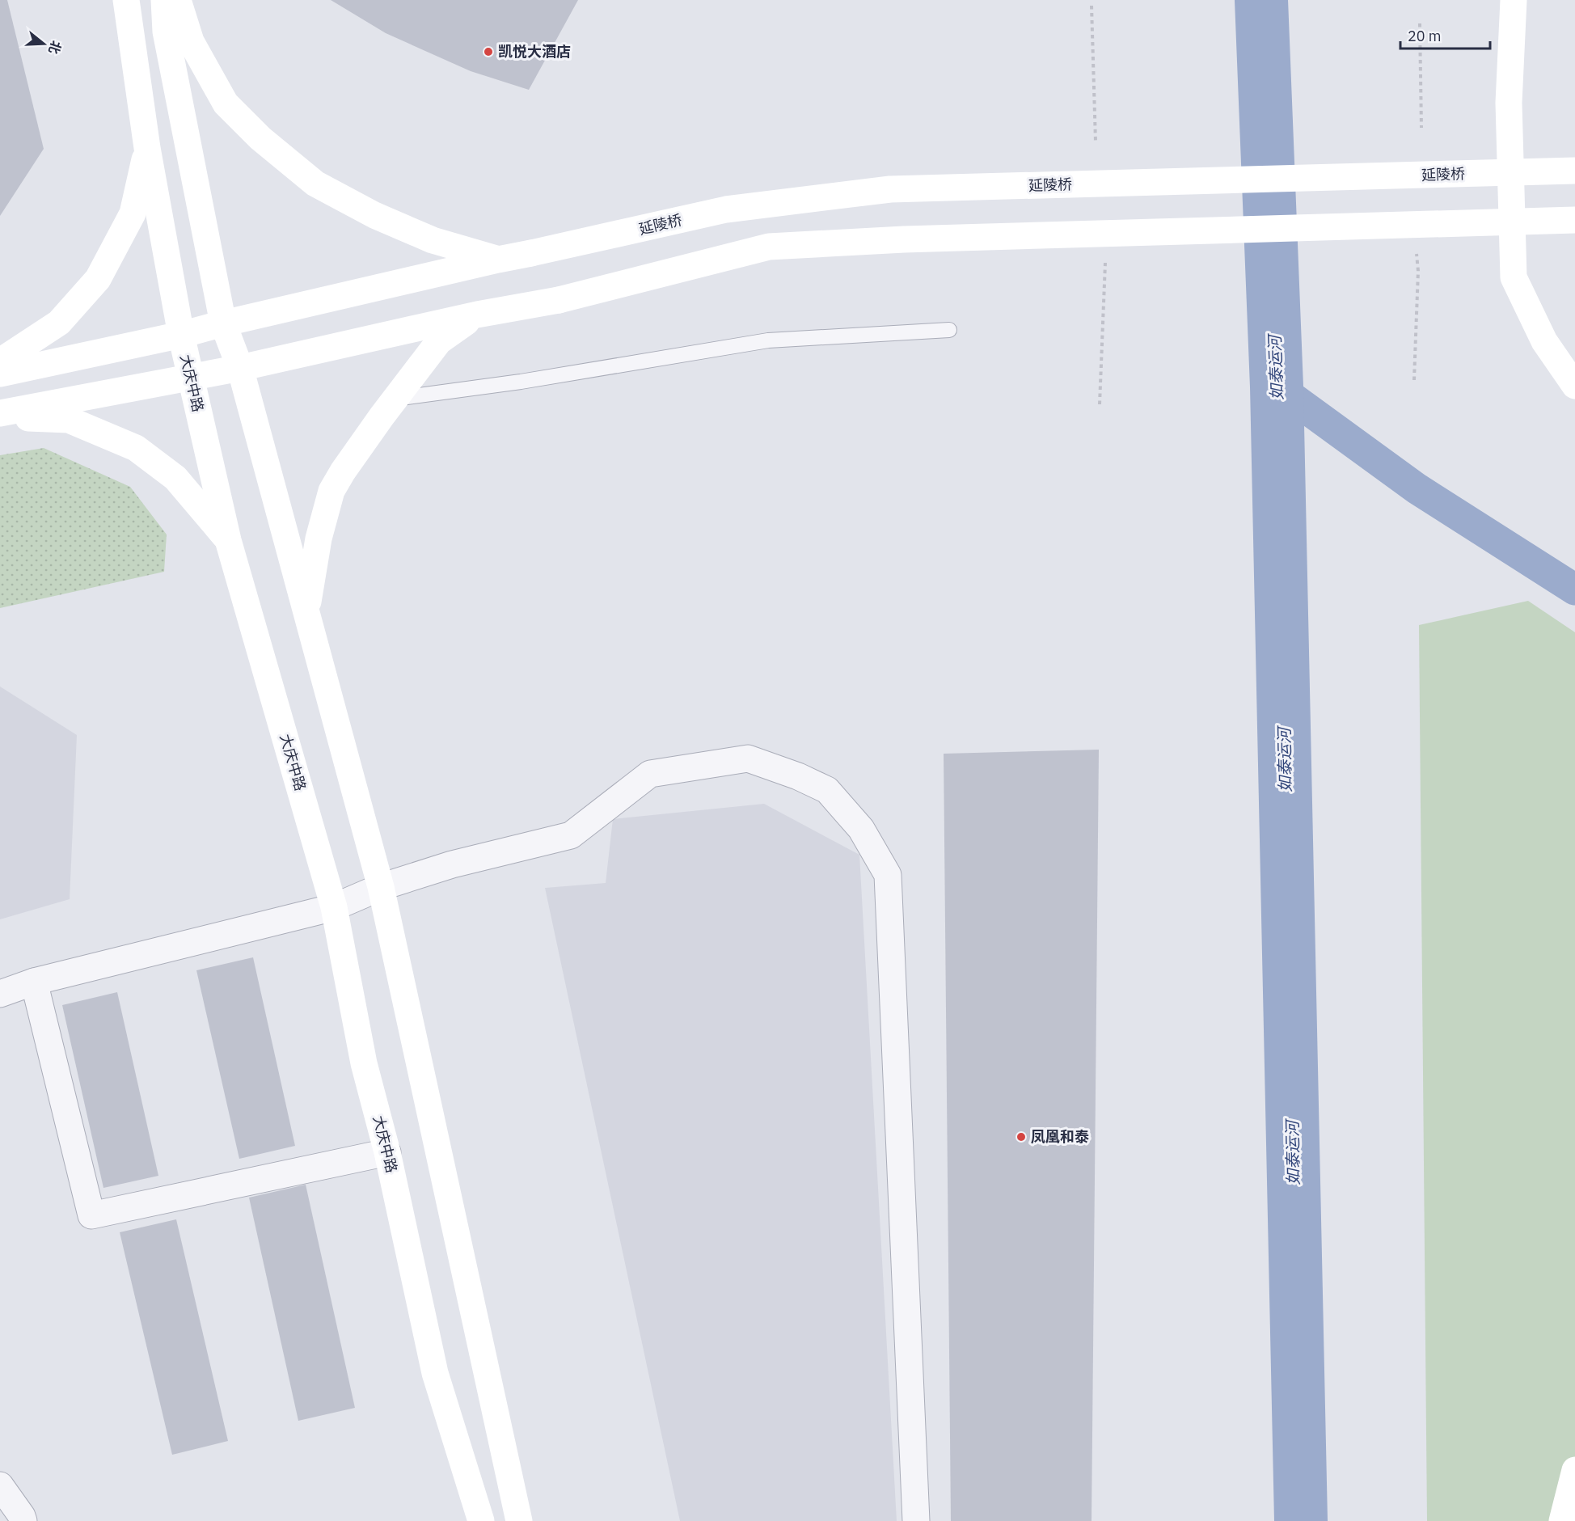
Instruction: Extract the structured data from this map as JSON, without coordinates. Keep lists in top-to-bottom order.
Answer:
{
  "streets": {
    "main road": ["延陵桥", "大庆中路"]
  },
  "crossings": [
    ["延陵桥", "大庆中路"]
  ],
  "water": ["如泰运河"],
  "places": ["凯悦大酒店", "凤凰和泰"],
  "scale_bar": "20 m",
  "north": "right"
}
